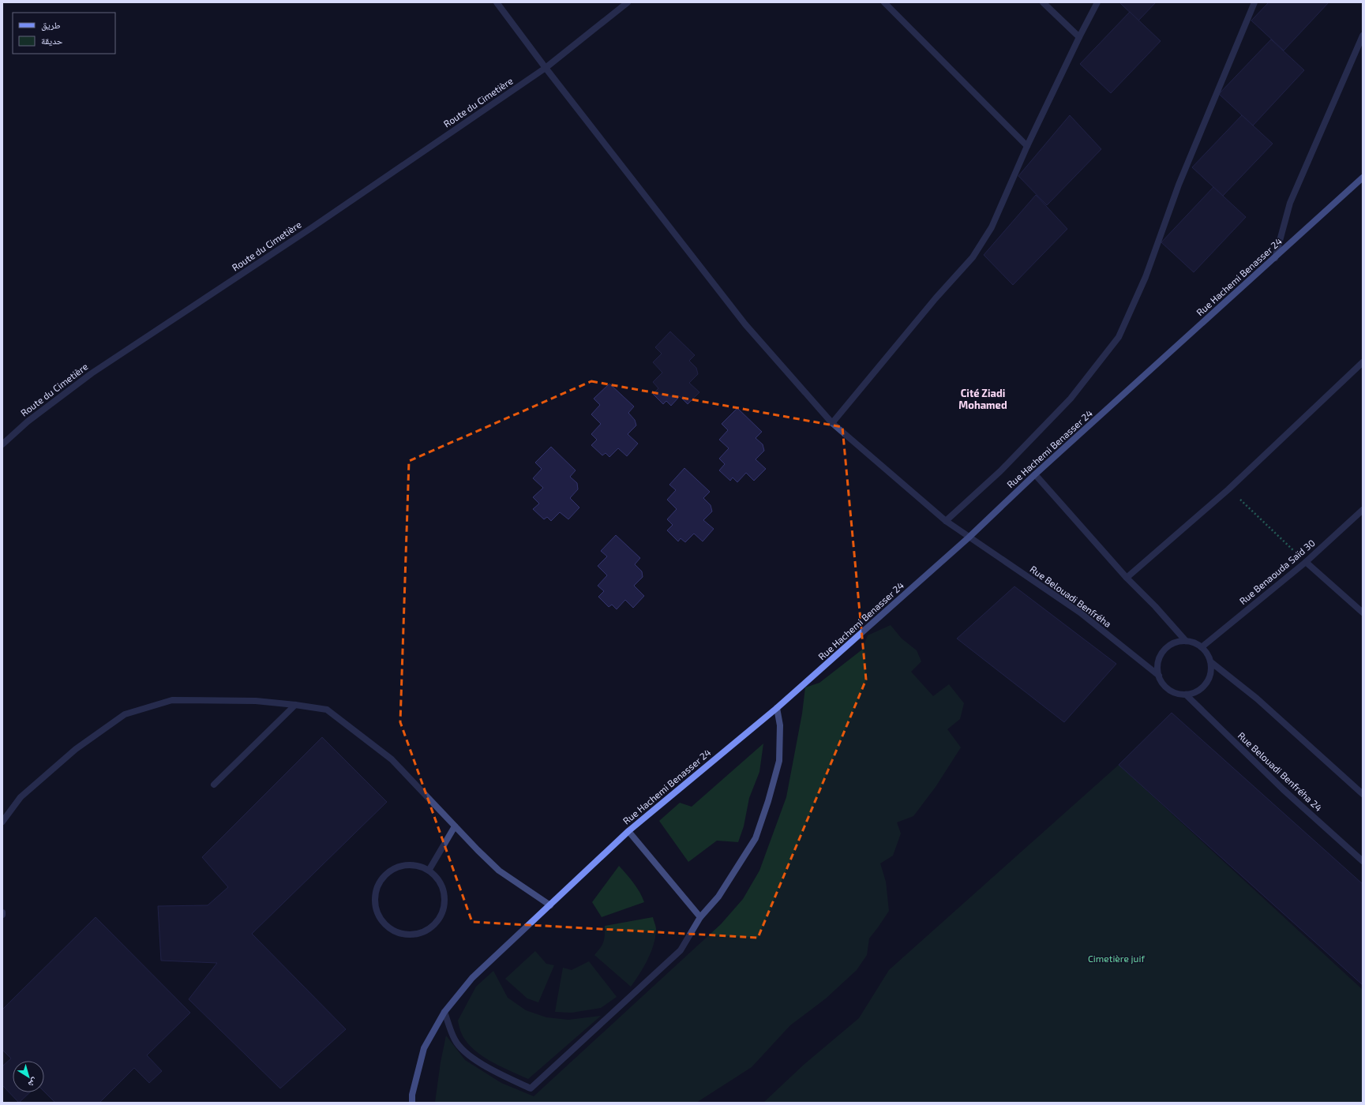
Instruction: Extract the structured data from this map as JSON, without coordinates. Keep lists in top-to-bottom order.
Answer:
{
  "streets": {
    "main road": ["Rue Hachemi Benasser 24"],
    "street": [
      "Route du Cimetière",
      "Rue Benaouda Saïd 30",
      "Rue Belouadi Benfréha",
      "Rue Belouadi Benfréha 24"
    ]
  },
  "crossings": [
    ["Route du Cimetière", "Rue Belouadi Benfréha"],
    ["Rue Hachemi Benasser 24", "Rue Belouadi Benfréha"],
    ["Rue Benaouda Saïd 30", "Rue Belouadi Benfréha"],
    ["Rue Benaouda Saïd 30", "Rue Belouadi Benfréha 24"],
    ["Rue Belouadi Benfréha", "Rue Belouadi Benfréha 24"]
  ],
  "districts": ["Cité Ziadi Mohamed"],
  "parks": ["Cimetière juif"],
  "legend": ["طريق", "حديقة"],
  "north": "bottom right"
}
